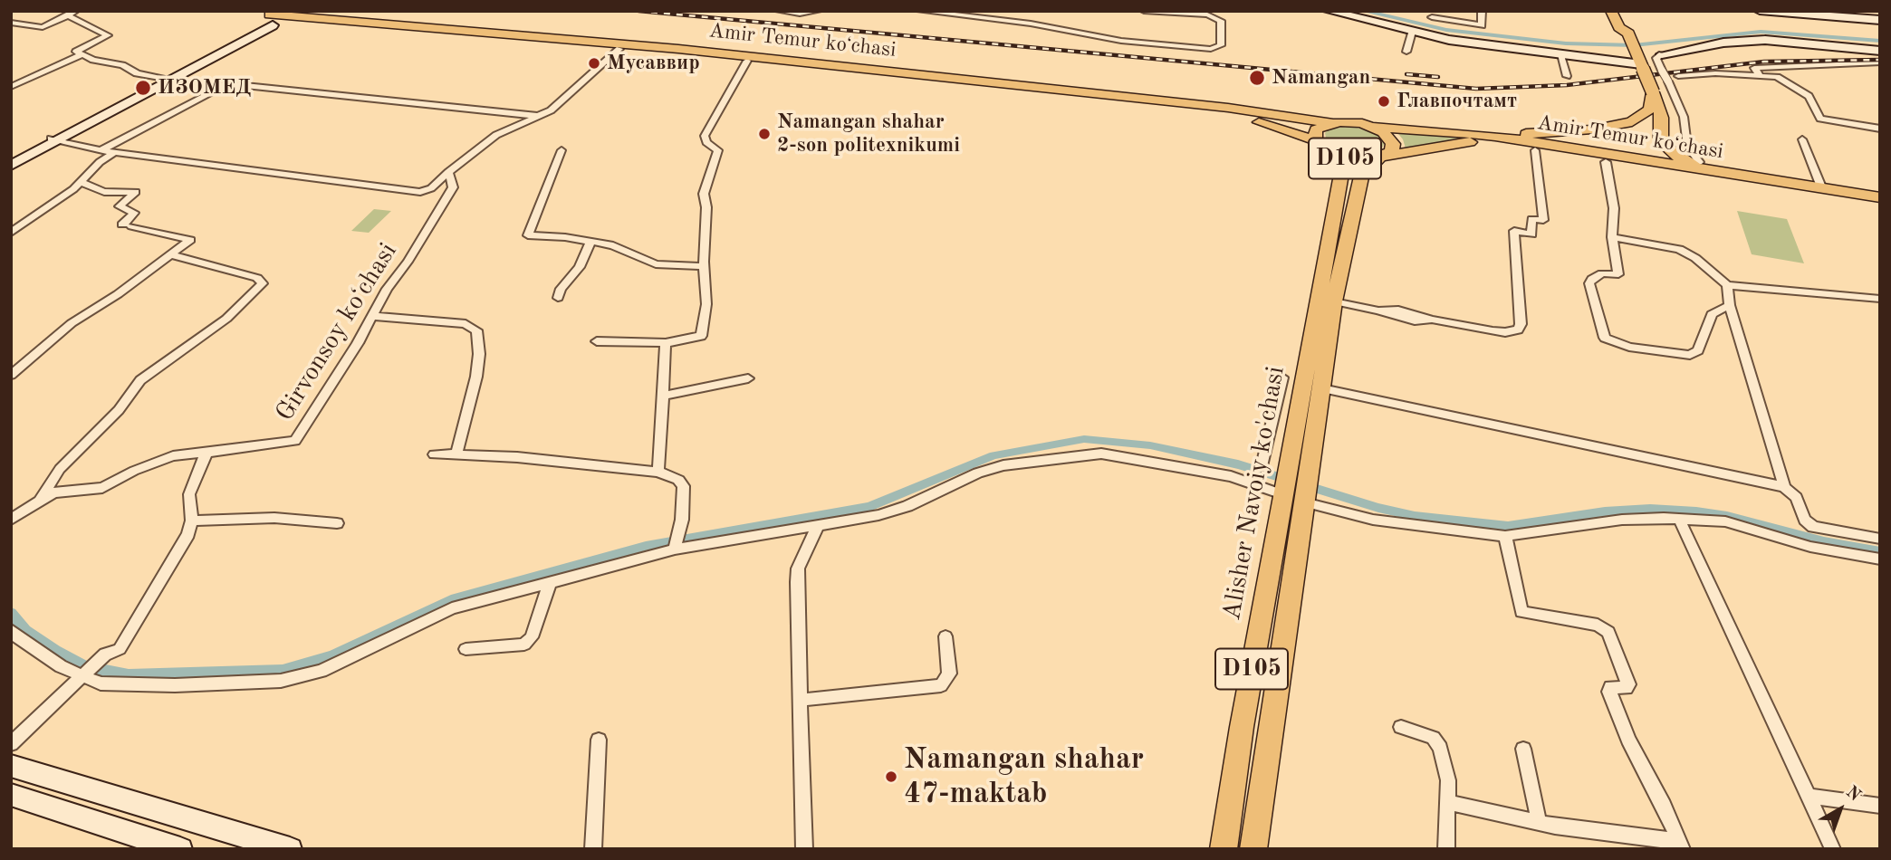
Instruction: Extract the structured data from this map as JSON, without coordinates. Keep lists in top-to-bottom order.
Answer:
{
  "streets": {
    "main road": ["Amir Temur koʻchasi", "D105", "Alisher Navoiy ko'chasi"],
    "street": ["Girvonsoy koʻchasi"]
  },
  "crossings": [
    ["Amir Temur koʻchasi", "D105"],
    ["Amir Temur koʻchasi", "Alisher Navoiy ko'chasi"],
    ["D105", "Alisher Navoiy ko'chasi"]
  ],
  "places": [
    "Мусаввир",
    "Namangan",
    "ИЗОМЕД",
    "Главпочтамт",
    "Namangan shahar 2-son politexnikumi",
    "Namangan shahar 47-maktab"
  ],
  "north": "top right"
}
